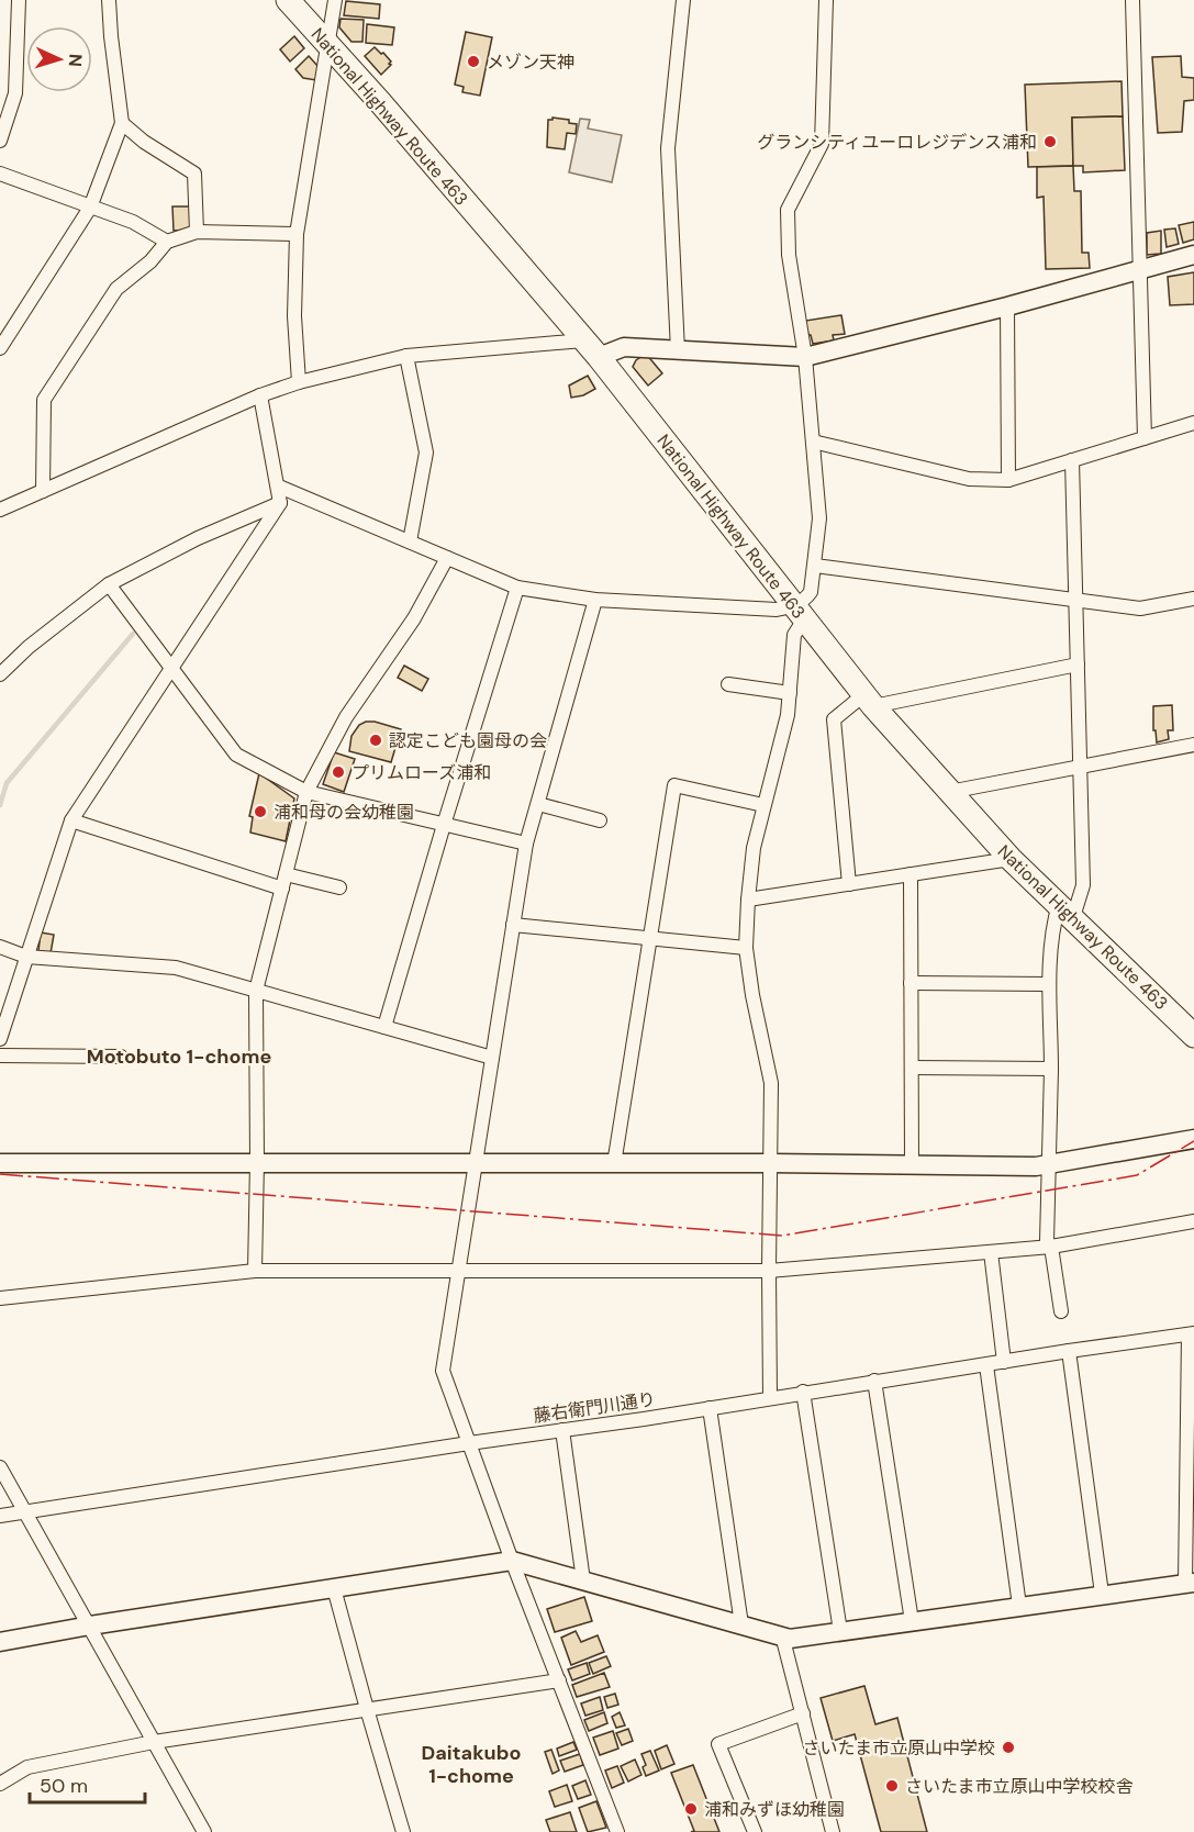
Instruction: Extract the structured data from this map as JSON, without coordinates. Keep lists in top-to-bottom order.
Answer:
{
  "streets": {
    "highway": ["National Highway Route 463"],
    "street": ["藤右衛門川通り"]
  },
  "districts": ["Motobuto 1-chome", "Daitakubo 1-chome"],
  "places": [
    "メゾン天神",
    "グランシティユーロレジデンス浦和",
    "認定こども園母の会",
    "プリムローズ浦和",
    "浦和母の会幼稚園",
    "さいたま市立原山中学校",
    "さいたま市立原山中学校校舎",
    "浦和みずほ幼稚園"
  ],
  "scale_bar": "50 m",
  "north": "right"
}
